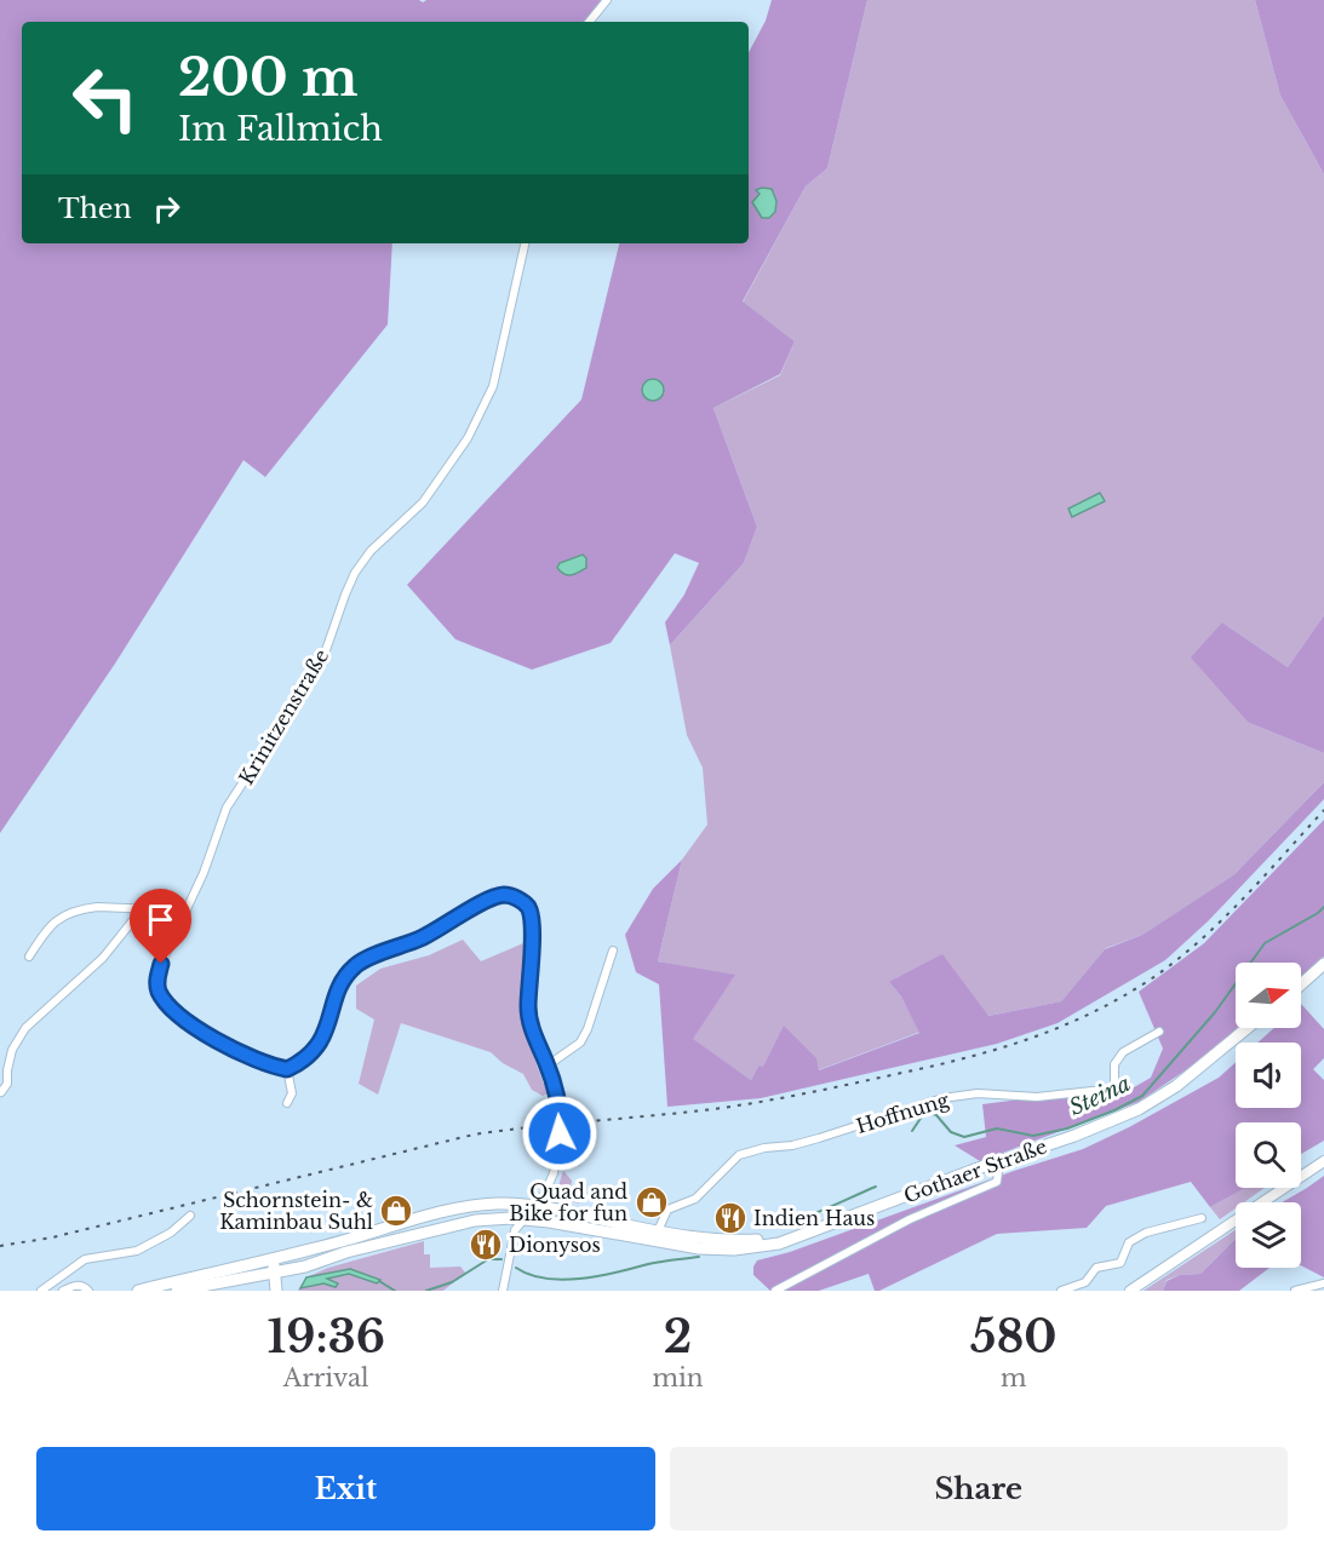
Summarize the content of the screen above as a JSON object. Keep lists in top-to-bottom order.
{
  "streets": {
    "main road": ["Gothaer Straße"],
    "street": ["Krinitzenstraße", "Hoffnung"]
  },
  "crossings": [
    ["Hoffnung", "Gothaer Straße"]
  ],
  "water": ["Steina"],
  "places": {
    "shop": ["Quad and Bike for fun", "Schornstein- & Kaminbau Suhl"],
    "restaurant": ["Indien Haus", "Dionysos"]
  },
  "north": "right",
  "page": {
    "turn": ["200 m", "Im Fallmich"],
    "then": "Then",
    "eta": [
      "19:36",
      "Arrival",
      "2",
      "min",
      "580",
      "m"
    ],
    "buttons": ["Exit", "Share"]
  }
}
